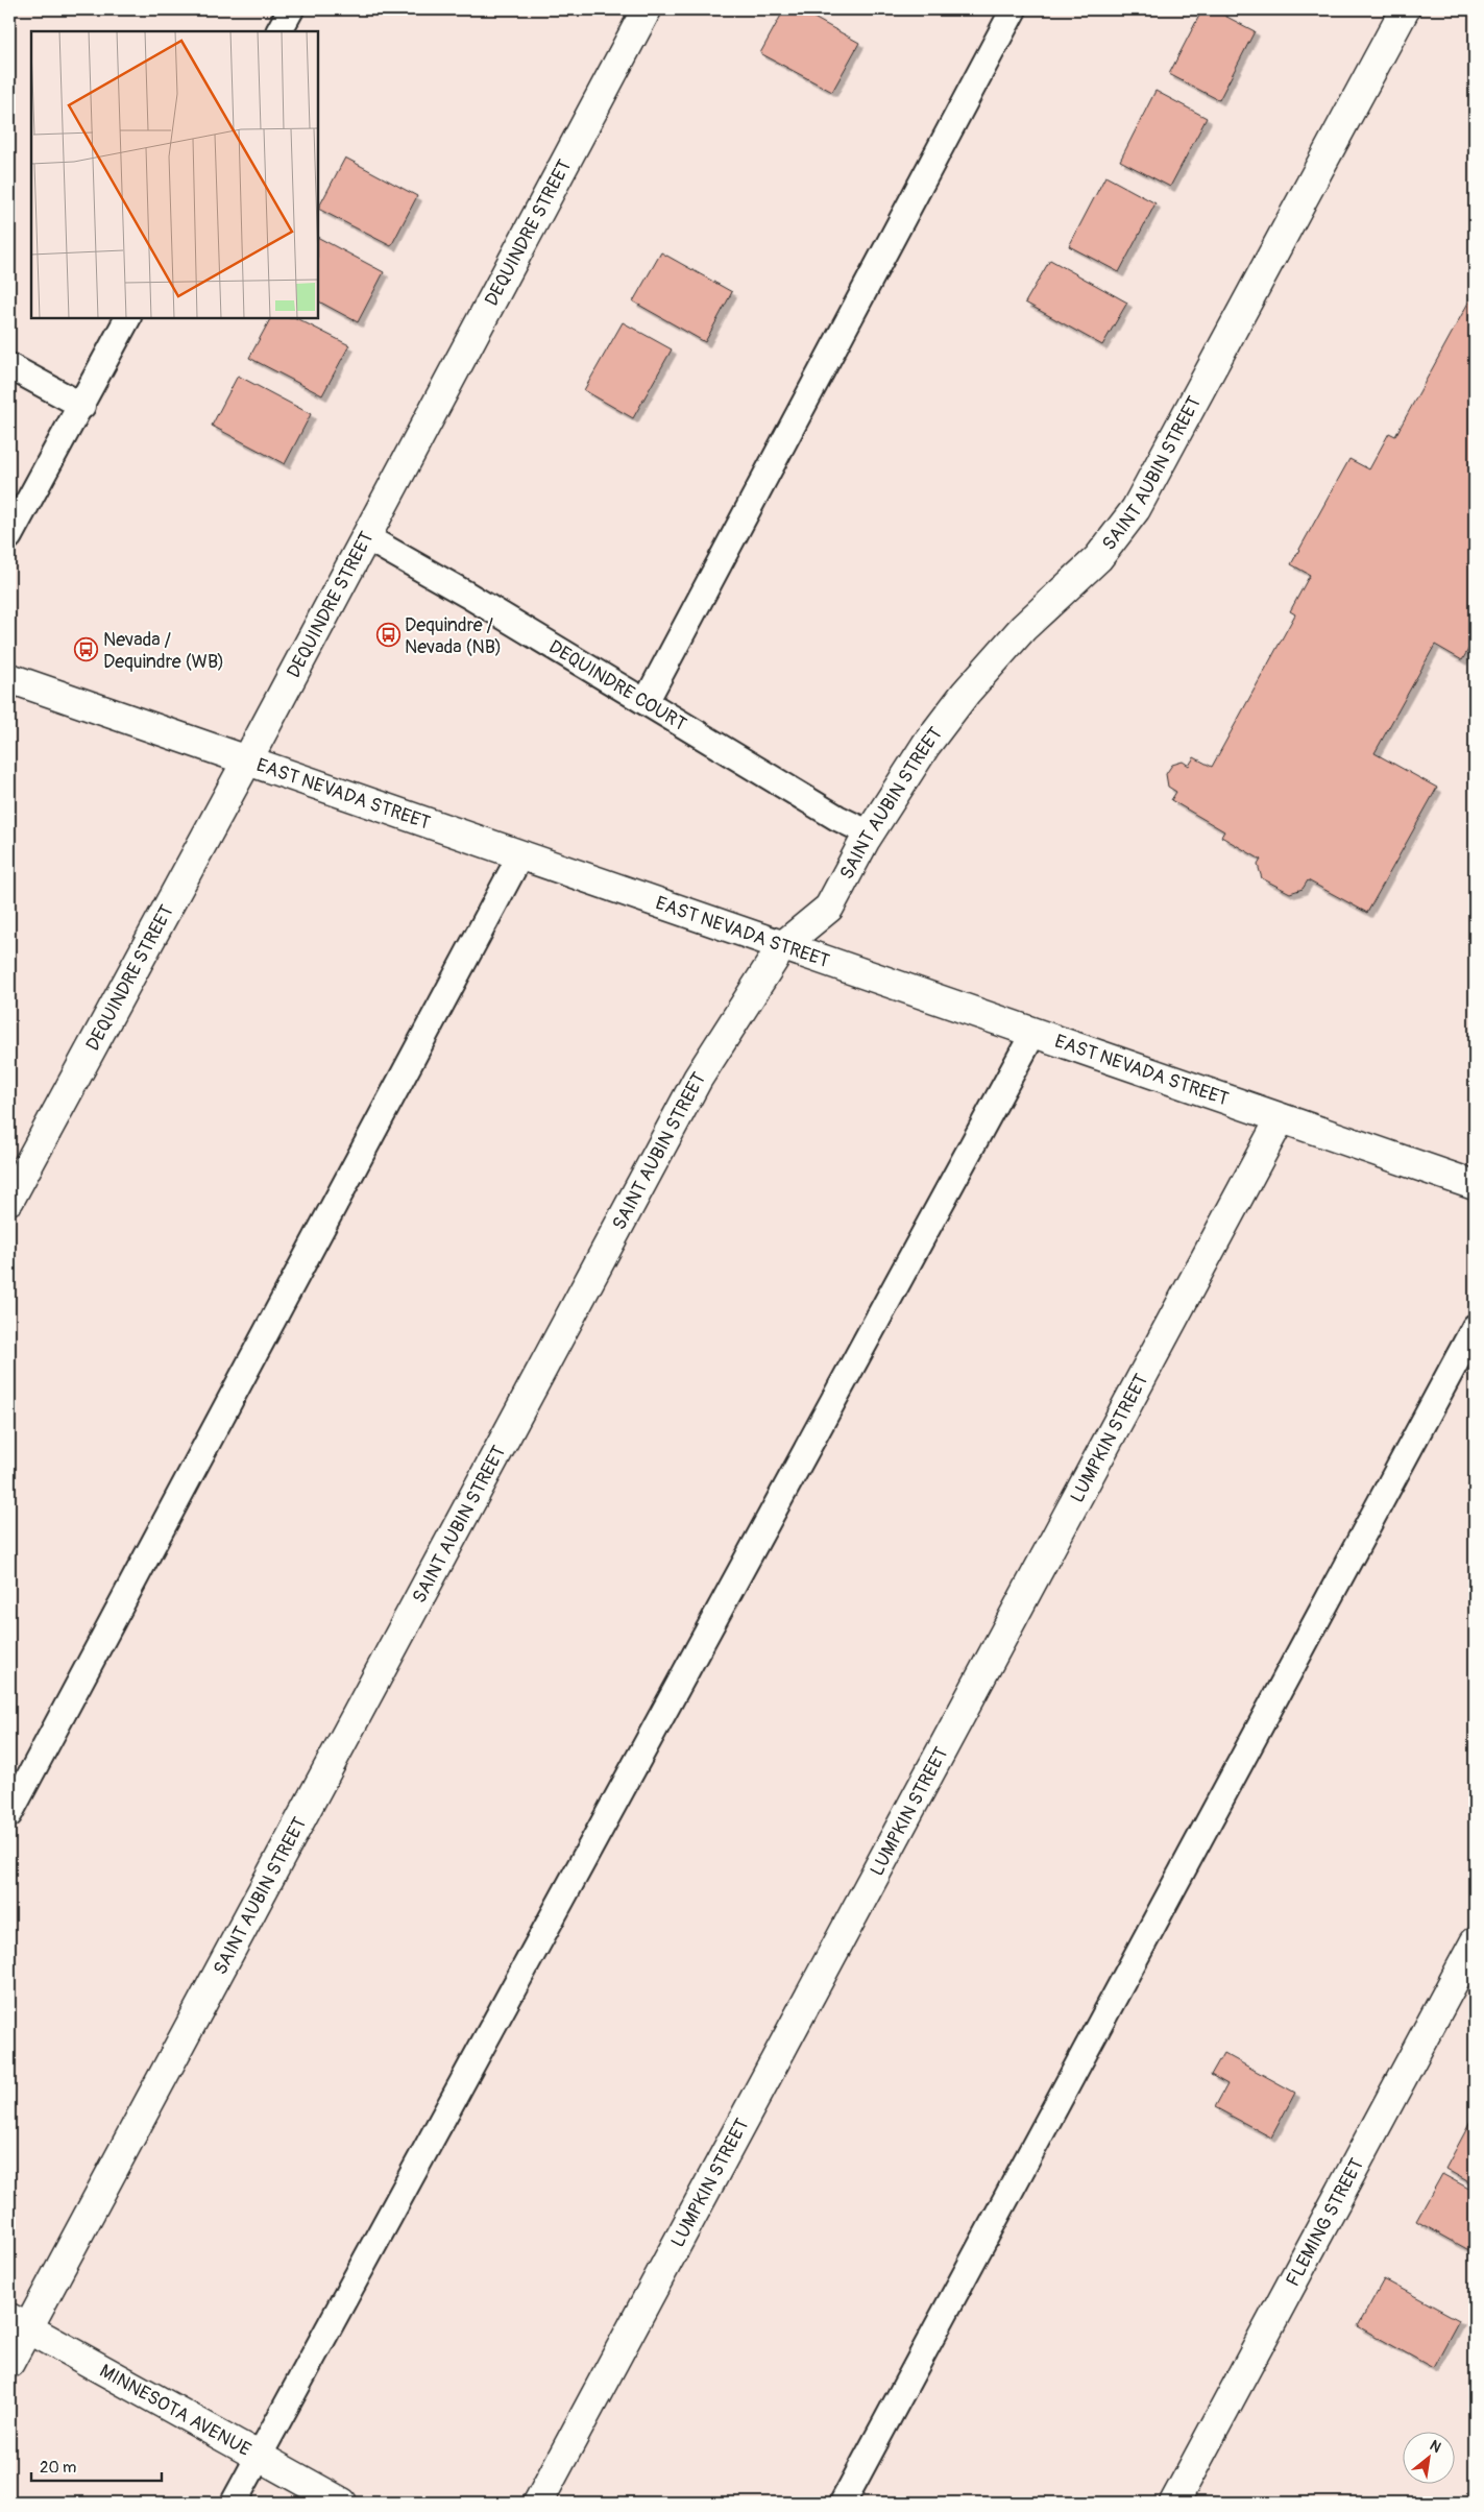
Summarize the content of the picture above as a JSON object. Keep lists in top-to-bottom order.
{
  "streets": {
    "street": [
      "DEQUINDRE STREET",
      "SAINT AUBIN STREET",
      "EAST NEVADA STREET",
      "LUMPKIN STREET",
      "FLEMING STREET",
      "MINNESOTA AVENUE"
    ],
    "lane": ["DEQUINDRE COURT"]
  },
  "crossings": [
    ["DEQUINDRE STREET", "DEQUINDRE COURT"],
    ["DEQUINDRE STREET", "EAST NEVADA STREET"],
    ["SAINT AUBIN STREET", "DEQUINDRE COURT"],
    ["SAINT AUBIN STREET", "EAST NEVADA STREET"],
    ["SAINT AUBIN STREET", "MINNESOTA AVENUE"],
    ["EAST NEVADA STREET", "LUMPKIN STREET"]
  ],
  "places": {
    "bus stop": ["Dequindre / Nevada (NB)", "Nevada / Dequindre (WB)"]
  },
  "scale_bar": "20 m",
  "north": "top right"
}
